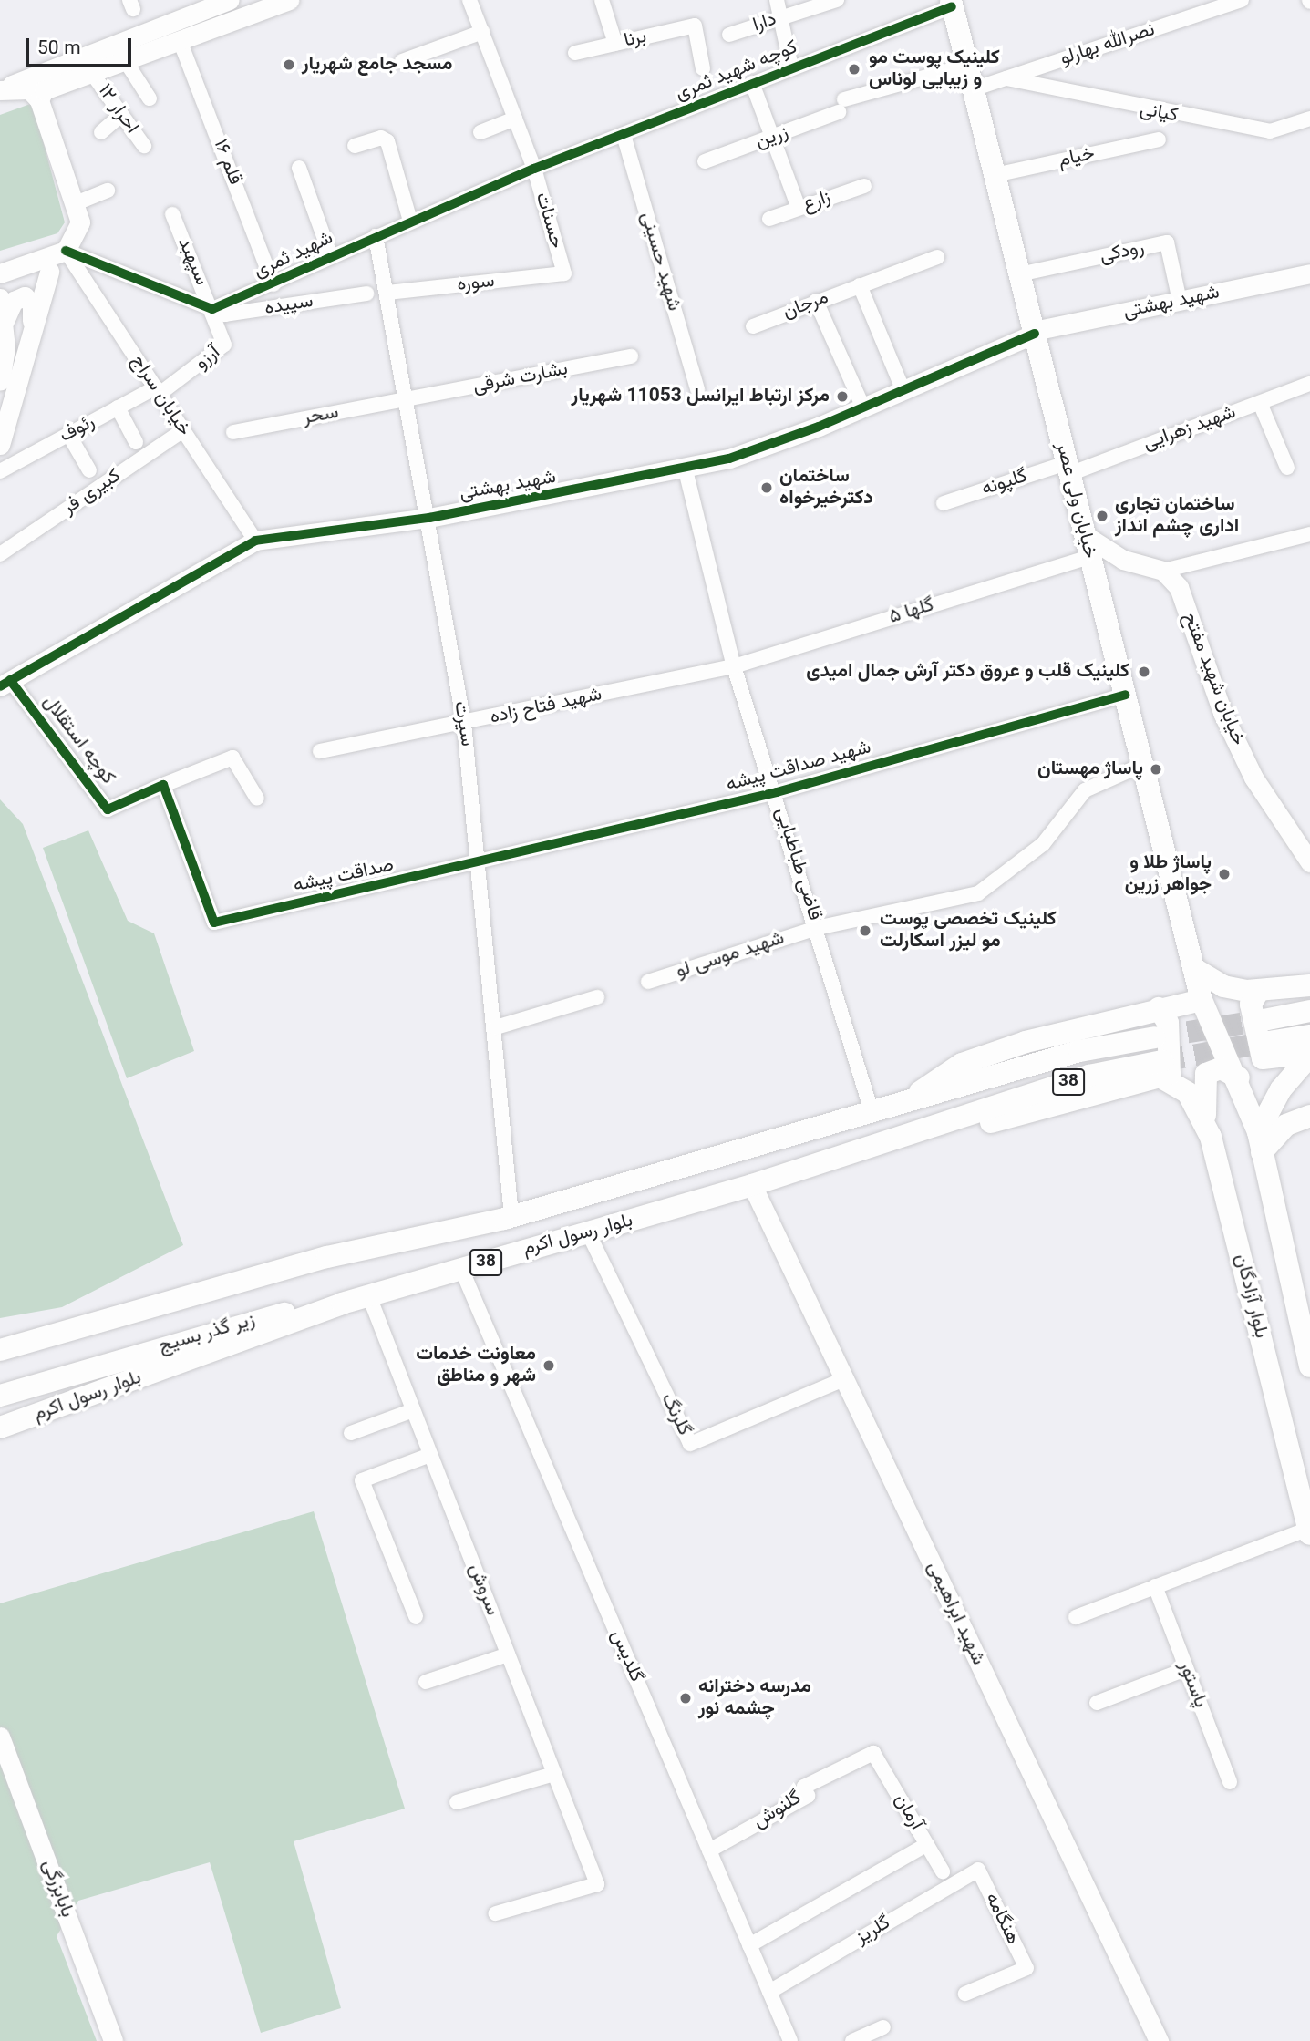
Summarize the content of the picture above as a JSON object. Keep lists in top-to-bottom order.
{
  "streets": {
    "main road": [
      "خیابان ولی عصر",
      "38",
      "بلوار رسول اکرم",
      "بلوار آزادگان",
      "زیر گذر بسیج"
    ],
    "street": [
      "دارا",
      "برنا",
      "نصرالله بهارلو",
      "کوچه شهید ثمری",
      "احرار ۱۲",
      "کیانی",
      "زرین",
      "خیام",
      "قلم ۱۶",
      "زارع",
      "حسنات",
      "رودکی",
      "شهید ثمری",
      "سپهبد",
      "شهید حسینی",
      "سوره",
      "شهید بهشتی",
      "سپیده",
      "مرجان",
      "آرزو",
      "بشارت شرقی",
      "خیابان سراج",
      "سحر",
      "شهید زهرایی",
      "رئوف",
      "گلپونه",
      "کبیری فر",
      "گلها ۵",
      "خیابان شهید مفتح",
      "شهید فتاح زاده",
      "سیرت",
      "کوچه استقلال",
      "شهید صداقت پیشه",
      "قاضی طباطبایی",
      "صداقت پیشه",
      "شهید موسی لو",
      "گلرنگ",
      "سروش",
      "شهید ابراهیمی",
      "گلدیس",
      "پاستور",
      "گلنوش",
      "آرمان",
      "بابابزرگی",
      "هنگامه",
      "گلریز"
    ]
  },
  "crossings": [
    ["نصرالله بهارلو", "کیانی"],
    ["نصرالله بهارلو", "خیابان ولی عصر"],
    ["کوچه شهید ثمری", "حسنات"],
    ["کوچه شهید ثمری", "شهید ثمری"],
    ["کوچه شهید ثمری", "شهید حسینی"],
    ["کوچه شهید ثمری", "خیابان ولی عصر"],
    ["زرین", "خیابان ولی عصر"],
    ["خیام", "خیابان ولی عصر"],
    ["قلم ۱۶", "شهید ثمری"],
    ["حسنات", "شهید ثمری"],
    ["حسنات", "سوره"],
    ["رودکی", "شهید بهشتی"],
    ["رودکی", "خیابان ولی عصر"],
    ["شهید ثمری", "سپهبد"],
    ["شهید ثمری", "سپیده"],
    ["شهید ثمری", "آرزو"],
    ["شهید ثمری", "سیرت"],
    ["سپهبد", "سپیده"],
    ["سپهبد", "آرزو"],
    ["سوره", "سیرت"],
    ["شهید بهشتی", "خیابان سراج"],
    ["شهید بهشتی", "خیابان ولی عصر"],
    ["شهید بهشتی", "سیرت"],
    ["شهید بهشتی", "کوچه استقلال"],
    ["شهید بهشتی", "قاضی طباطبایی"],
    ["سپیده", "آرزو"],
    ["آرزو", "خیابان سراج"],
    ["آرزو", "رئوف"],
    ["بشارت شرقی", "سحر"],
    ["بشارت شرقی", "سیرت"],
    ["خیابان سراج", "رئوف"],
    ["خیابان سراج", "کبیری فر"],
    ["سحر", "سیرت"],
    ["شهید زهرایی", "گلپونه"],
    ["شهید زهرایی", "خیابان ولی عصر"],
    ["گلپونه", "خیابان ولی عصر"],
    ["خیابان ولی عصر", "گلها ۵"],
    ["خیابان ولی عصر", "شهید صداقت پیشه"],
    ["خیابان ولی عصر", "شهید موسی لو"],
    ["خیابان ولی عصر", "بلوار آزادگان"],
    ["گلها ۵", "شهید فتاح زاده"],
    ["گلها ۵", "قاضی طباطبایی"],
    ["شهید فتاح زاده", "سیرت"],
    ["شهید فتاح زاده", "قاضی طباطبایی"],
    ["سیرت", "شهید صداقت پیشه"],
    ["سیرت", "صداقت پیشه"],
    ["سیرت", "بلوار رسول اکرم"],
    ["کوچه استقلال", "صداقت پیشه"],
    ["شهید صداقت پیشه", "قاضی طباطبایی"],
    ["شهید صداقت پیشه", "صداقت پیشه"],
    ["قاضی طباطبایی", "شهید موسی لو"],
    ["قاضی طباطبایی", "بلوار رسول اکرم"],
    ["بلوار رسول اکرم", "بلوار آزادگان"],
    ["بلوار رسول اکرم", "زیر گذر بسیج"],
    ["بلوار رسول اکرم", "گلرنگ"],
    ["بلوار رسول اکرم", "سروش"],
    ["بلوار رسول اکرم", "شهید ابراهیمی"],
    ["بلوار رسول اکرم", "گلدیس"],
    ["گلرنگ", "شهید ابراهیمی"],
    ["گلدیس", "گلنوش"],
    ["گلدیس", "گلریز"],
    ["گلنوش", "آرمان"],
    ["هنگامه", "گلریز"]
  ],
  "places": [
    "مسجد جامع شهریار",
    "کلینیک پوست مو و زیبایی لوناس",
    "مرکز ارتباط ایرانسل 11053 شهریار",
    "ساختمان دکترخیرخواه",
    "ساختمان تجاری اداری چشم انداز",
    "کلینیک قلب و عروق دکتر آرش جمال امیدی",
    "پاساژ مهستان",
    "پاساژ طلا و جواهر زرین",
    "کلینیک تخصصی پوست مو لیزر اسکارلت",
    "معاونت خدمات شهر و مناطق",
    "مدرسه دخترانه چشمه نور"
  ],
  "scale_bar": "50 m"
}
